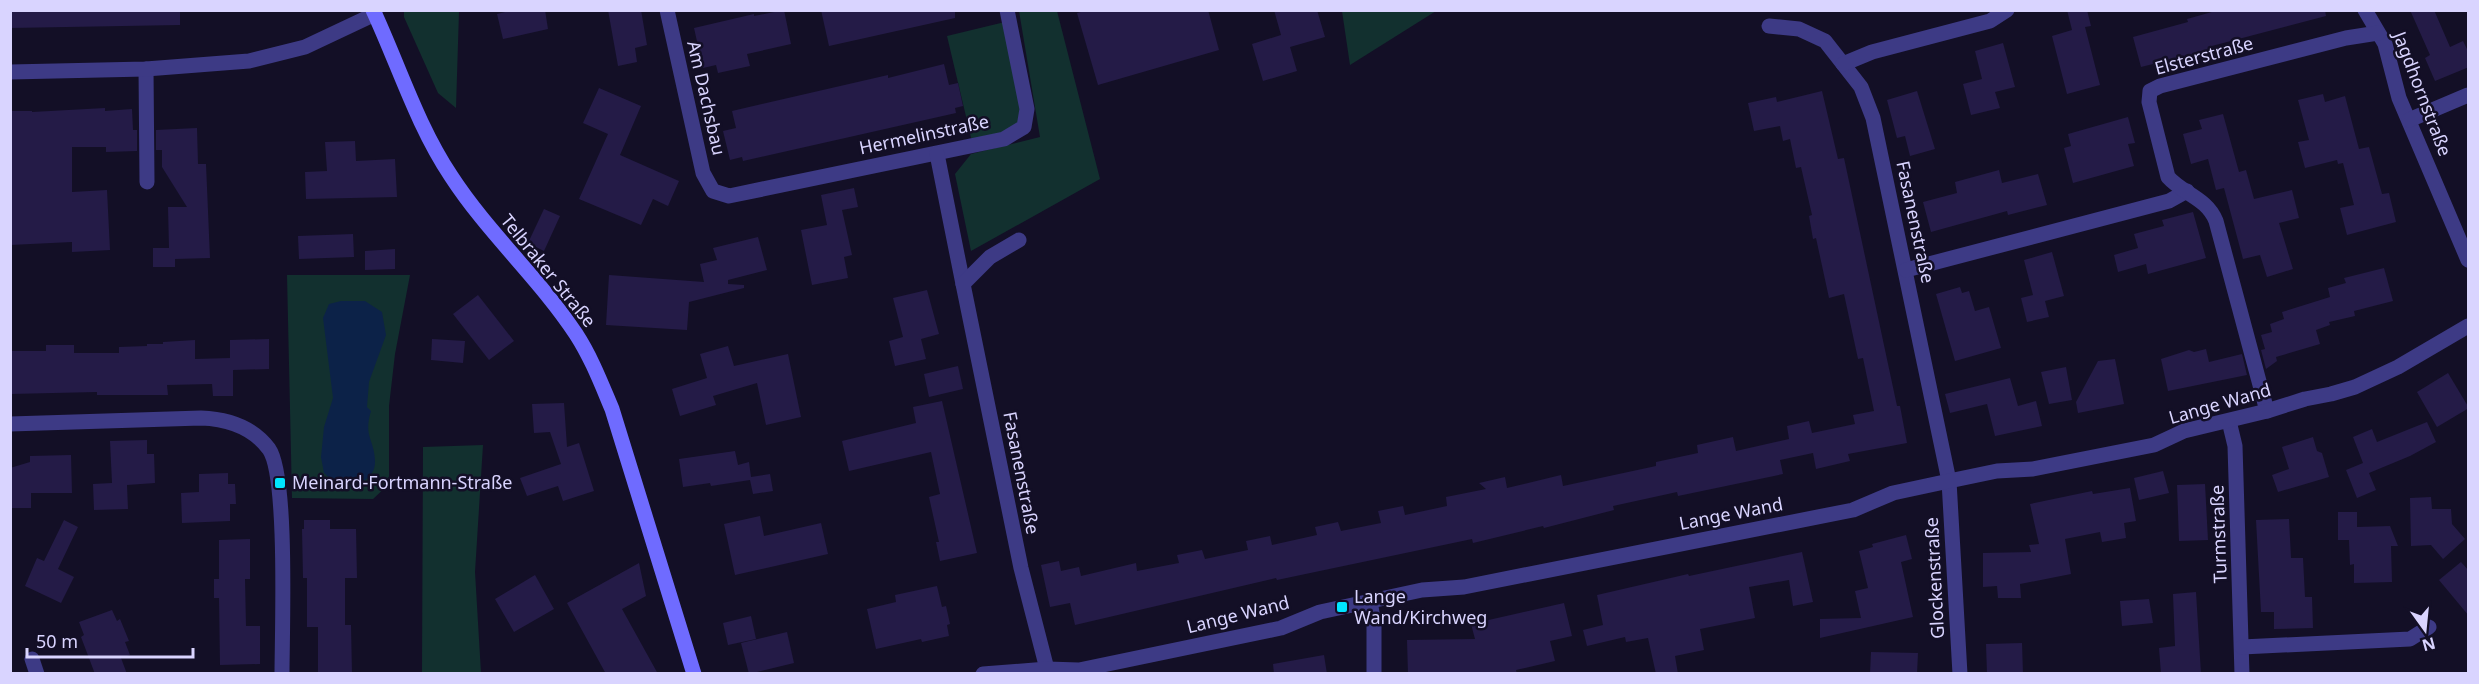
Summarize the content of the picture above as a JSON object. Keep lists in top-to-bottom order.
{
  "streets": {
    "street": [
      "Elsterstraße",
      "Jagdhornstraße",
      "Am Dachsbau",
      "Hermelinstraße",
      "Fasanenstraße",
      "Telbraker Straße",
      "Lange Wand",
      "Turmstraße",
      "Glockenstraße"
    ]
  },
  "crossings": [
    ["Elsterstraße", "Jagdhornstraße"],
    ["Elsterstraße", "Lange Wand"],
    ["Am Dachsbau", "Hermelinstraße"],
    ["Hermelinstraße", "Fasanenstraße"],
    ["Fasanenstraße", "Lange Wand"],
    ["Fasanenstraße", "Glockenstraße"],
    ["Lange Wand", "Turmstraße"],
    ["Lange Wand", "Glockenstraße"]
  ],
  "places": {
    "transit": ["Meinard-Fortmann-Straße", "Lange Wand/Kirchweg"]
  },
  "scale_bar": "50 m",
  "north": "bottom"
}
